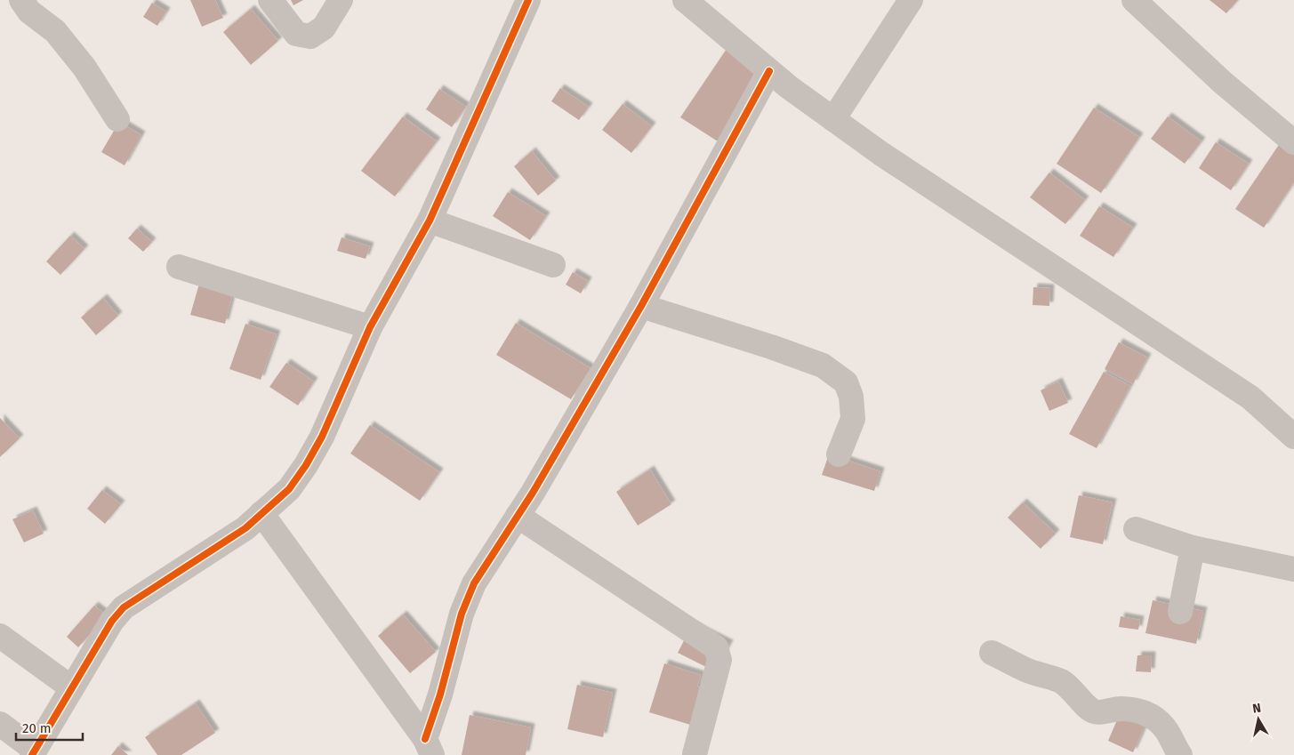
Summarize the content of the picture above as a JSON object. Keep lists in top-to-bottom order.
{
  "scale_bar": "20 m",
  "north": "top"
}
